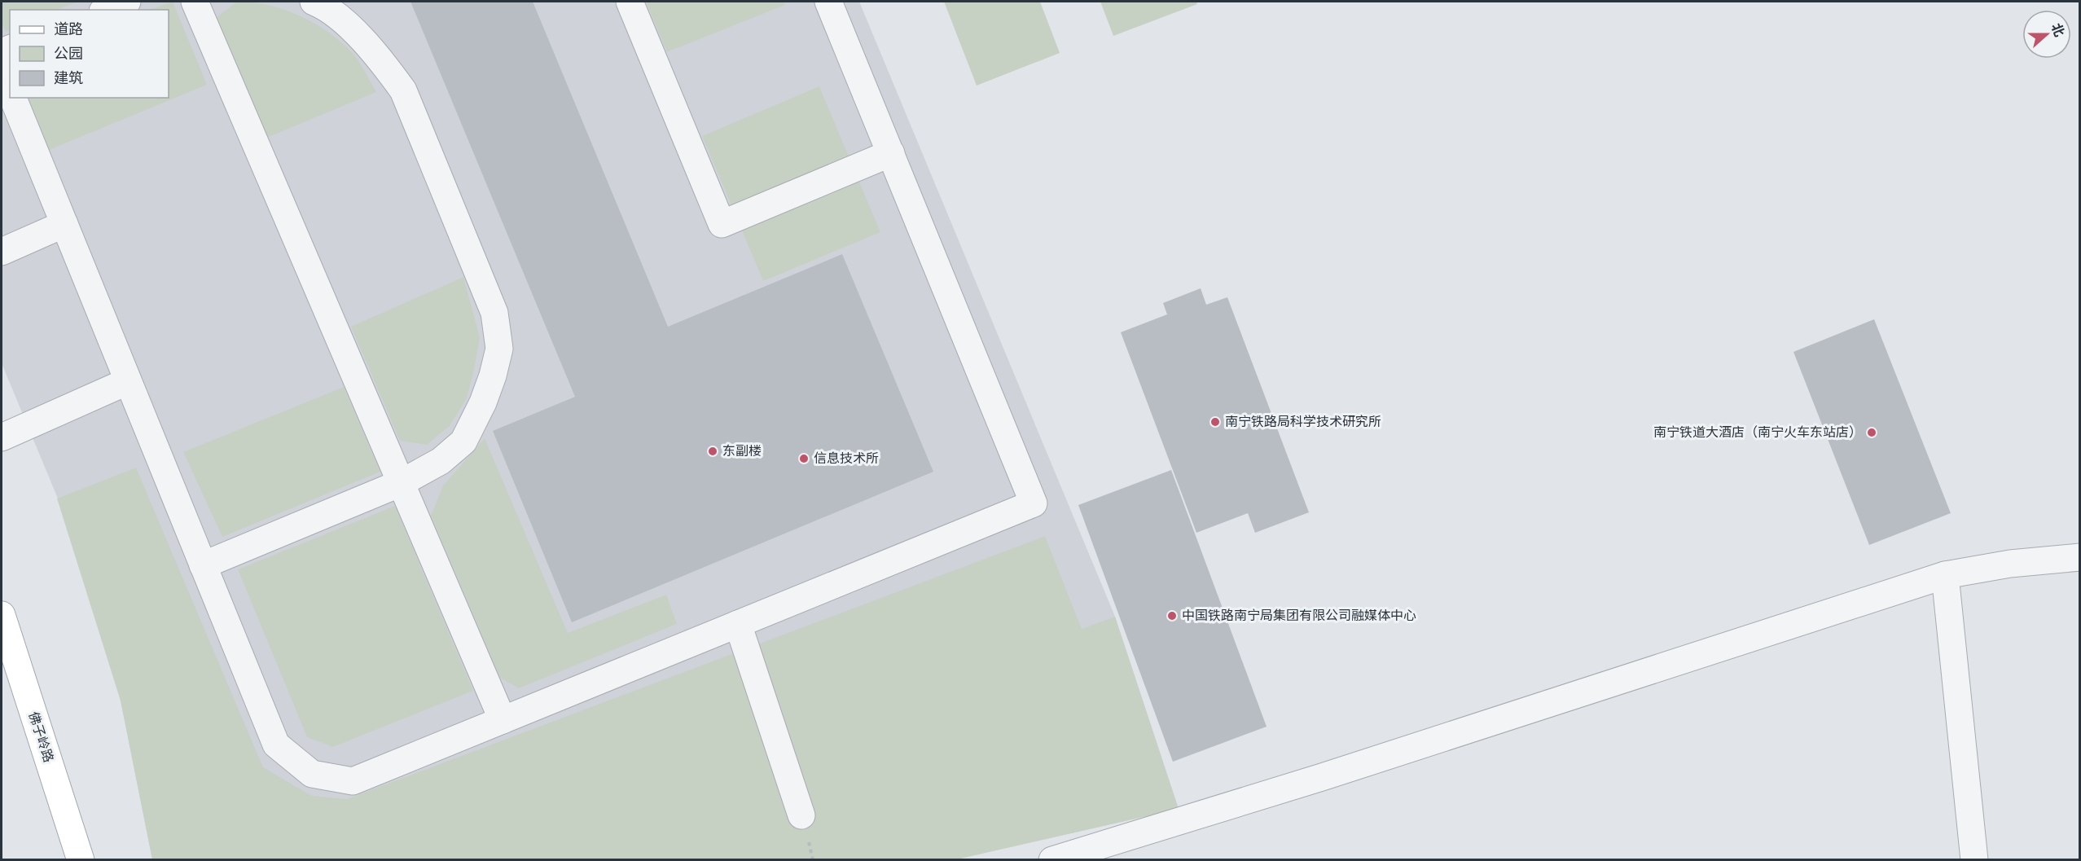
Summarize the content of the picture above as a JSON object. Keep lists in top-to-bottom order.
{
  "streets": {
    "main road": ["佛子岭路"]
  },
  "places": [
    "南宁铁路局科学技术研究所",
    "南宁铁道大酒店（南宁火车东站店）",
    "东副楼",
    "信息技术所",
    "中国铁路南宁局集团有限公司融媒体中心"
  ],
  "legend": ["道路", "公园", "建筑"],
  "north": "right"
}
